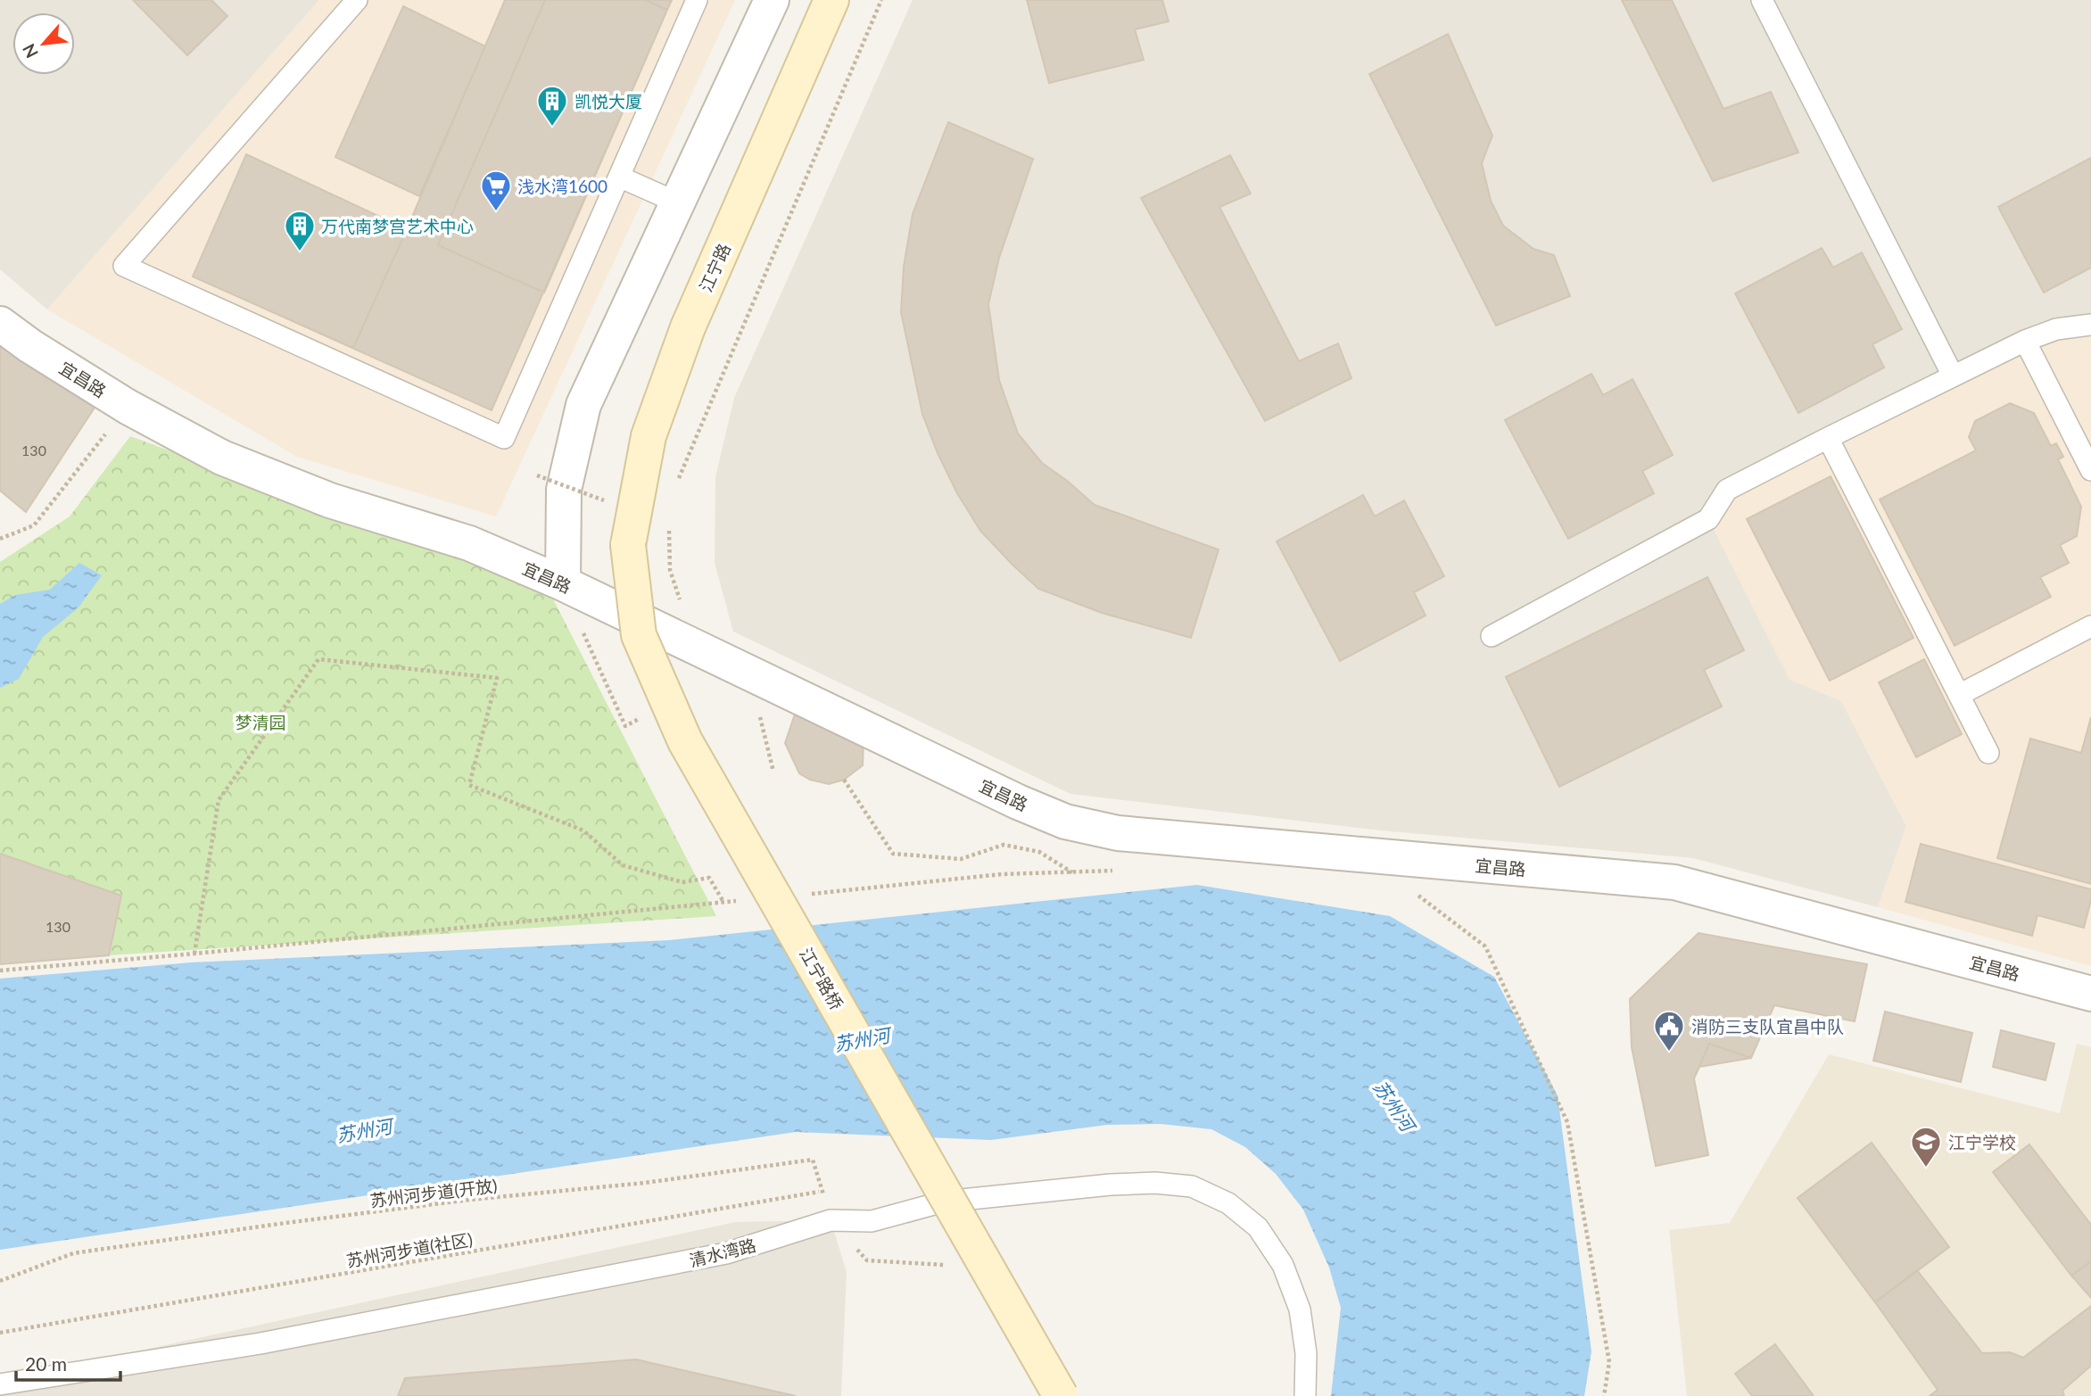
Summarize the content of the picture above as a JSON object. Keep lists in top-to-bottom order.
{
  "streets": {
    "main road": ["江宁路", "江宁路桥"],
    "street": ["宜昌路"],
    "lane": ["清水湾路"],
    "path": ["苏州河步道(开放)", "苏州河步道(社区)"]
  },
  "crossings": [
    ["江宁路", "江宁路桥"],
    ["苏州河步道(开放)", "苏州河步道(社区)"],
    ["苏州河步道(开放)", "清水湾路"]
  ],
  "water": ["苏州河"],
  "parks": ["梦清园"],
  "places": {
    "building": ["凯悦大厦", "万代南梦宫艺术中心"],
    "supermarket": ["浅水湾1600"],
    "public building": ["消防三支队宜昌中队"],
    "school or university": ["江宁学校"]
  },
  "house_numbers": ["130", "130"],
  "scale_bar": "20 m",
  "north": "bottom left"
}
